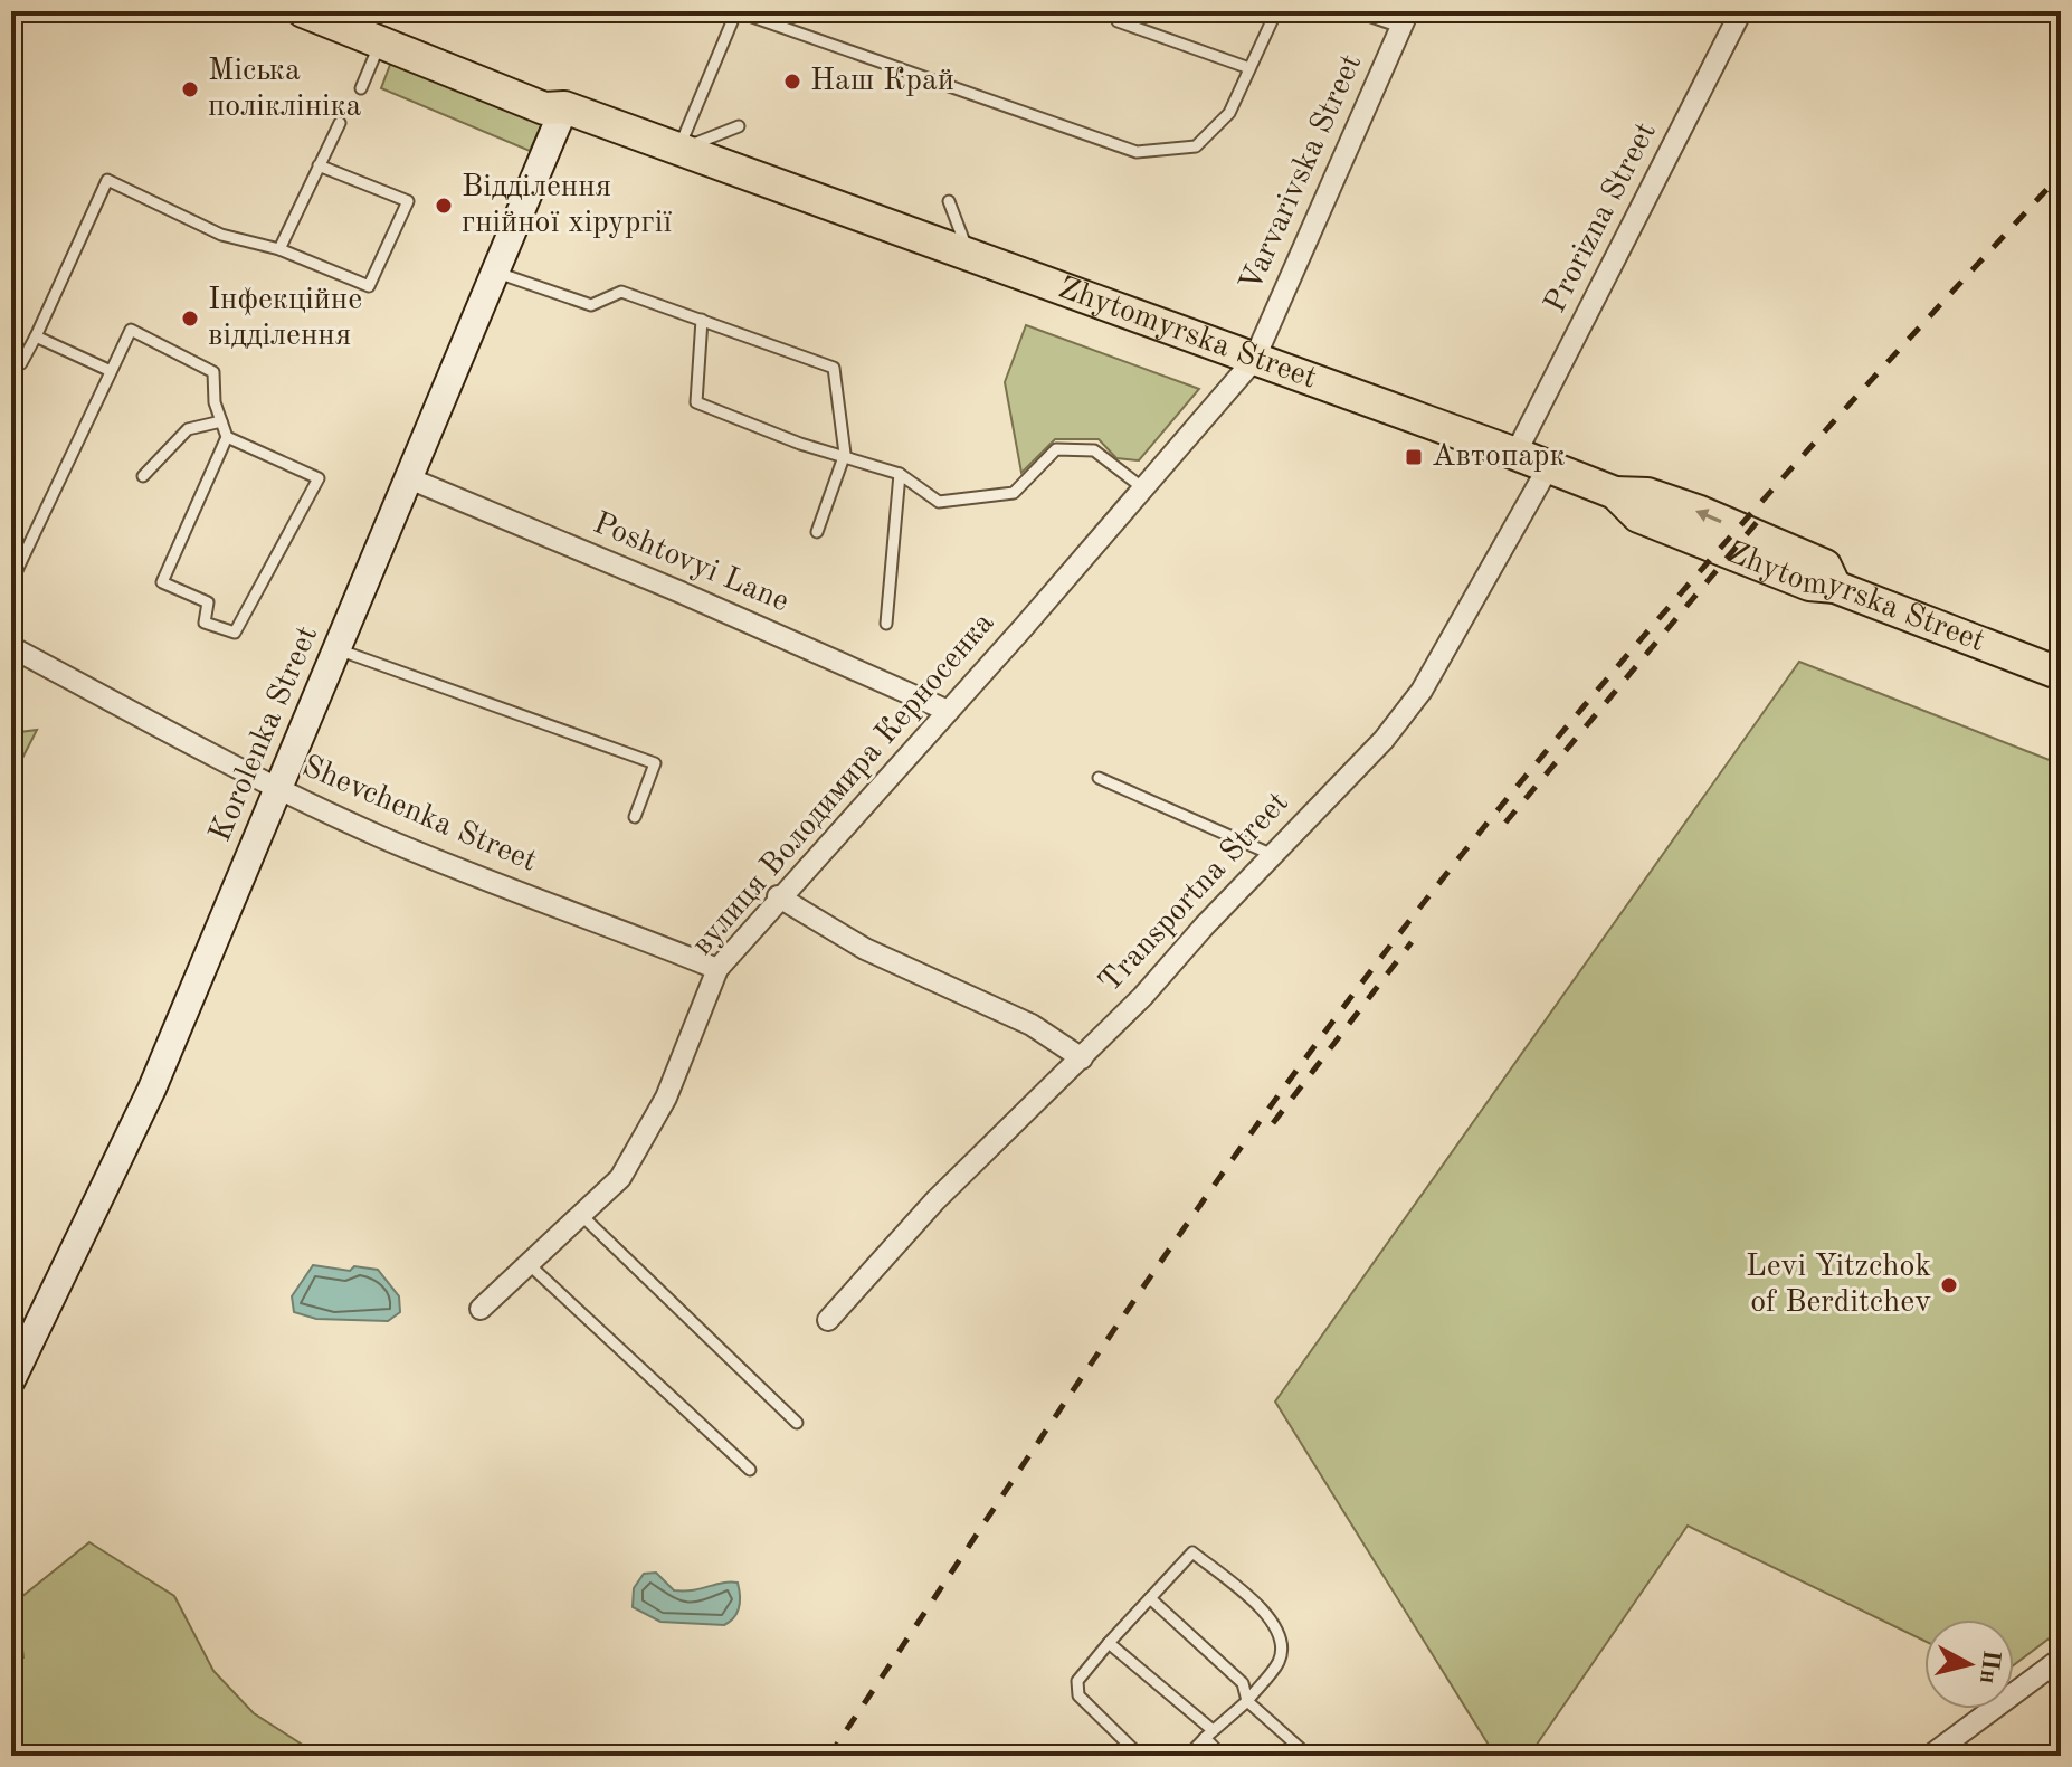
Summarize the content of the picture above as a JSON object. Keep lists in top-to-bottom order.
{
  "streets": {
    "main road": ["Zhytomyrska Street", "Korolenka Street"],
    "street": [
      "Varvarivska Street",
      "Prorizna Street",
      "Poshtovyi Lane",
      "вулиця Володимира Керносенка",
      "Shevchenka Street",
      "Transportna Street"
    ]
  },
  "crossings": [
    ["Varvarivska Street", "Zhytomyrska Street"],
    ["Varvarivska Street", "вулиця Володимира Керносенка"],
    ["Prorizna Street", "Zhytomyrska Street"],
    ["Zhytomyrska Street", "Korolenka Street"],
    ["Zhytomyrska Street", "вулиця Володимира Керносенка"],
    ["Zhytomyrska Street", "Transportna Street"],
    ["Poshtovyi Lane", "Korolenka Street"],
    ["Poshtovyi Lane", "вулиця Володимира Керносенка"],
    ["Korolenka Street", "Shevchenka Street"],
    ["вулиця Володимира Керносенка", "Shevchenka Street"]
  ],
  "places": {
    "other": [
      "Наш Край",
      "Міська поліклініка",
      "Відділення гнійної хірургії",
      "Інфекційне відділення",
      "Levi Yitzchok of Berditchev"
    ],
    "transit": ["Автопарк"]
  },
  "north": "right"
}
